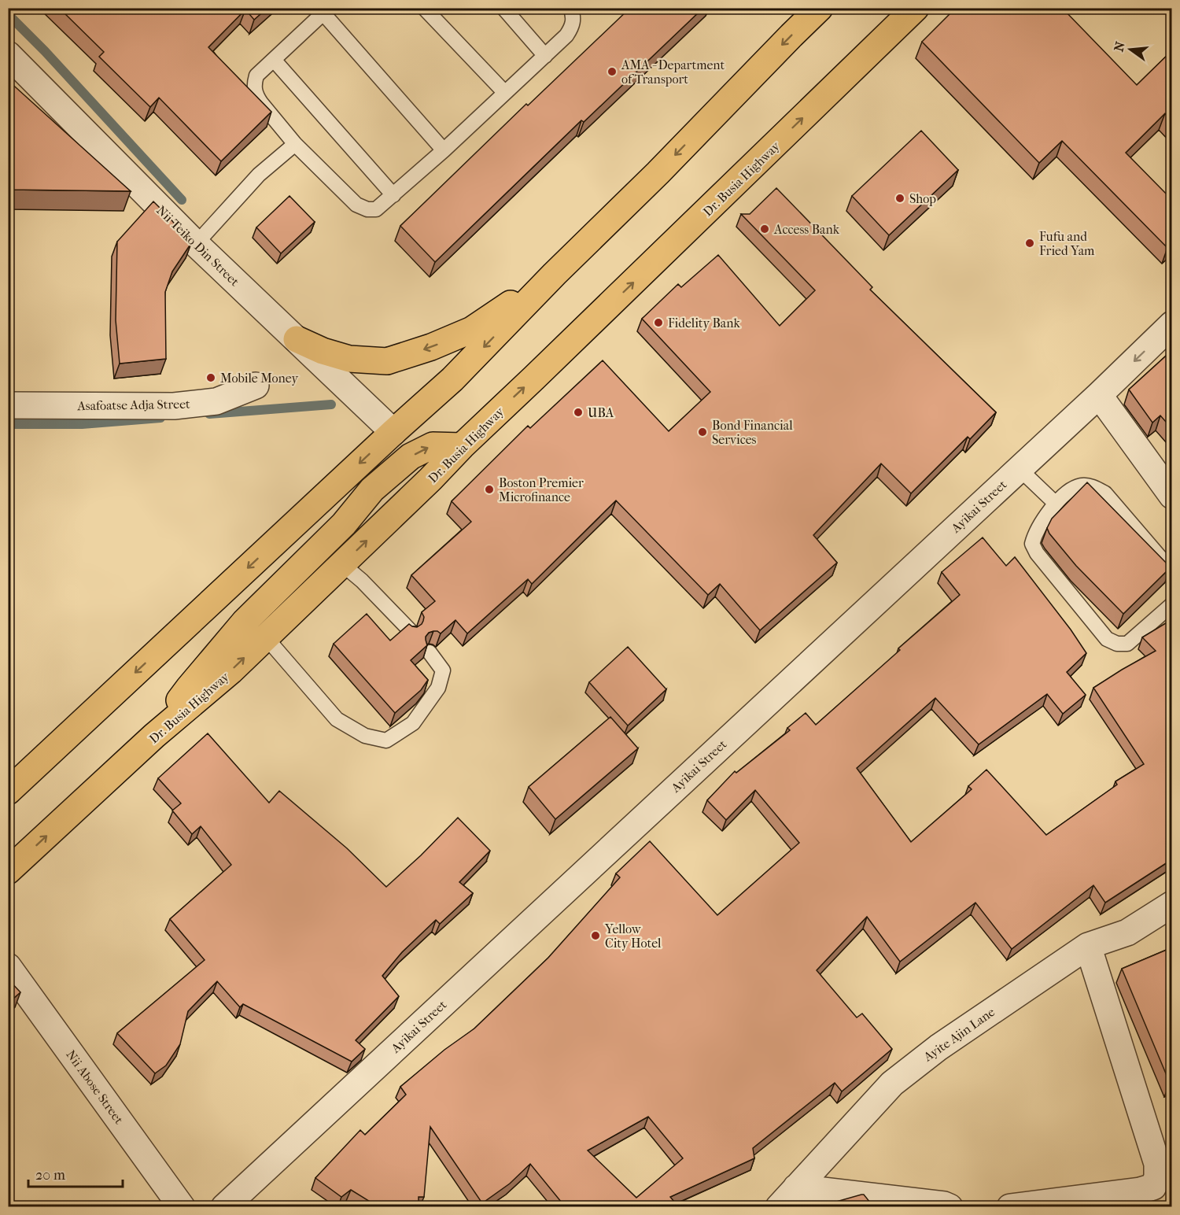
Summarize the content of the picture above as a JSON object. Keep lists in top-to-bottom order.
{
  "streets": {
    "highway": ["Dr. Busia Highway"],
    "street": [
      "Nii Teiko Din Street",
      "Asafoatse Adja Street",
      "Ayikai Street",
      "Ayite Ajin Lane",
      "Nii Abose Street"
    ]
  },
  "places": [
    "AMA - Department of Transport",
    "Shop",
    "Access Bank",
    "Fufu and Fried Yam",
    "Fidelity Bank",
    "Mobile Money",
    "UBA",
    "Bond Financial Services",
    "Boston Premier Microfinance",
    "Yellow City Hotel"
  ],
  "scale_bar": "20 m",
  "north": "left"
}
